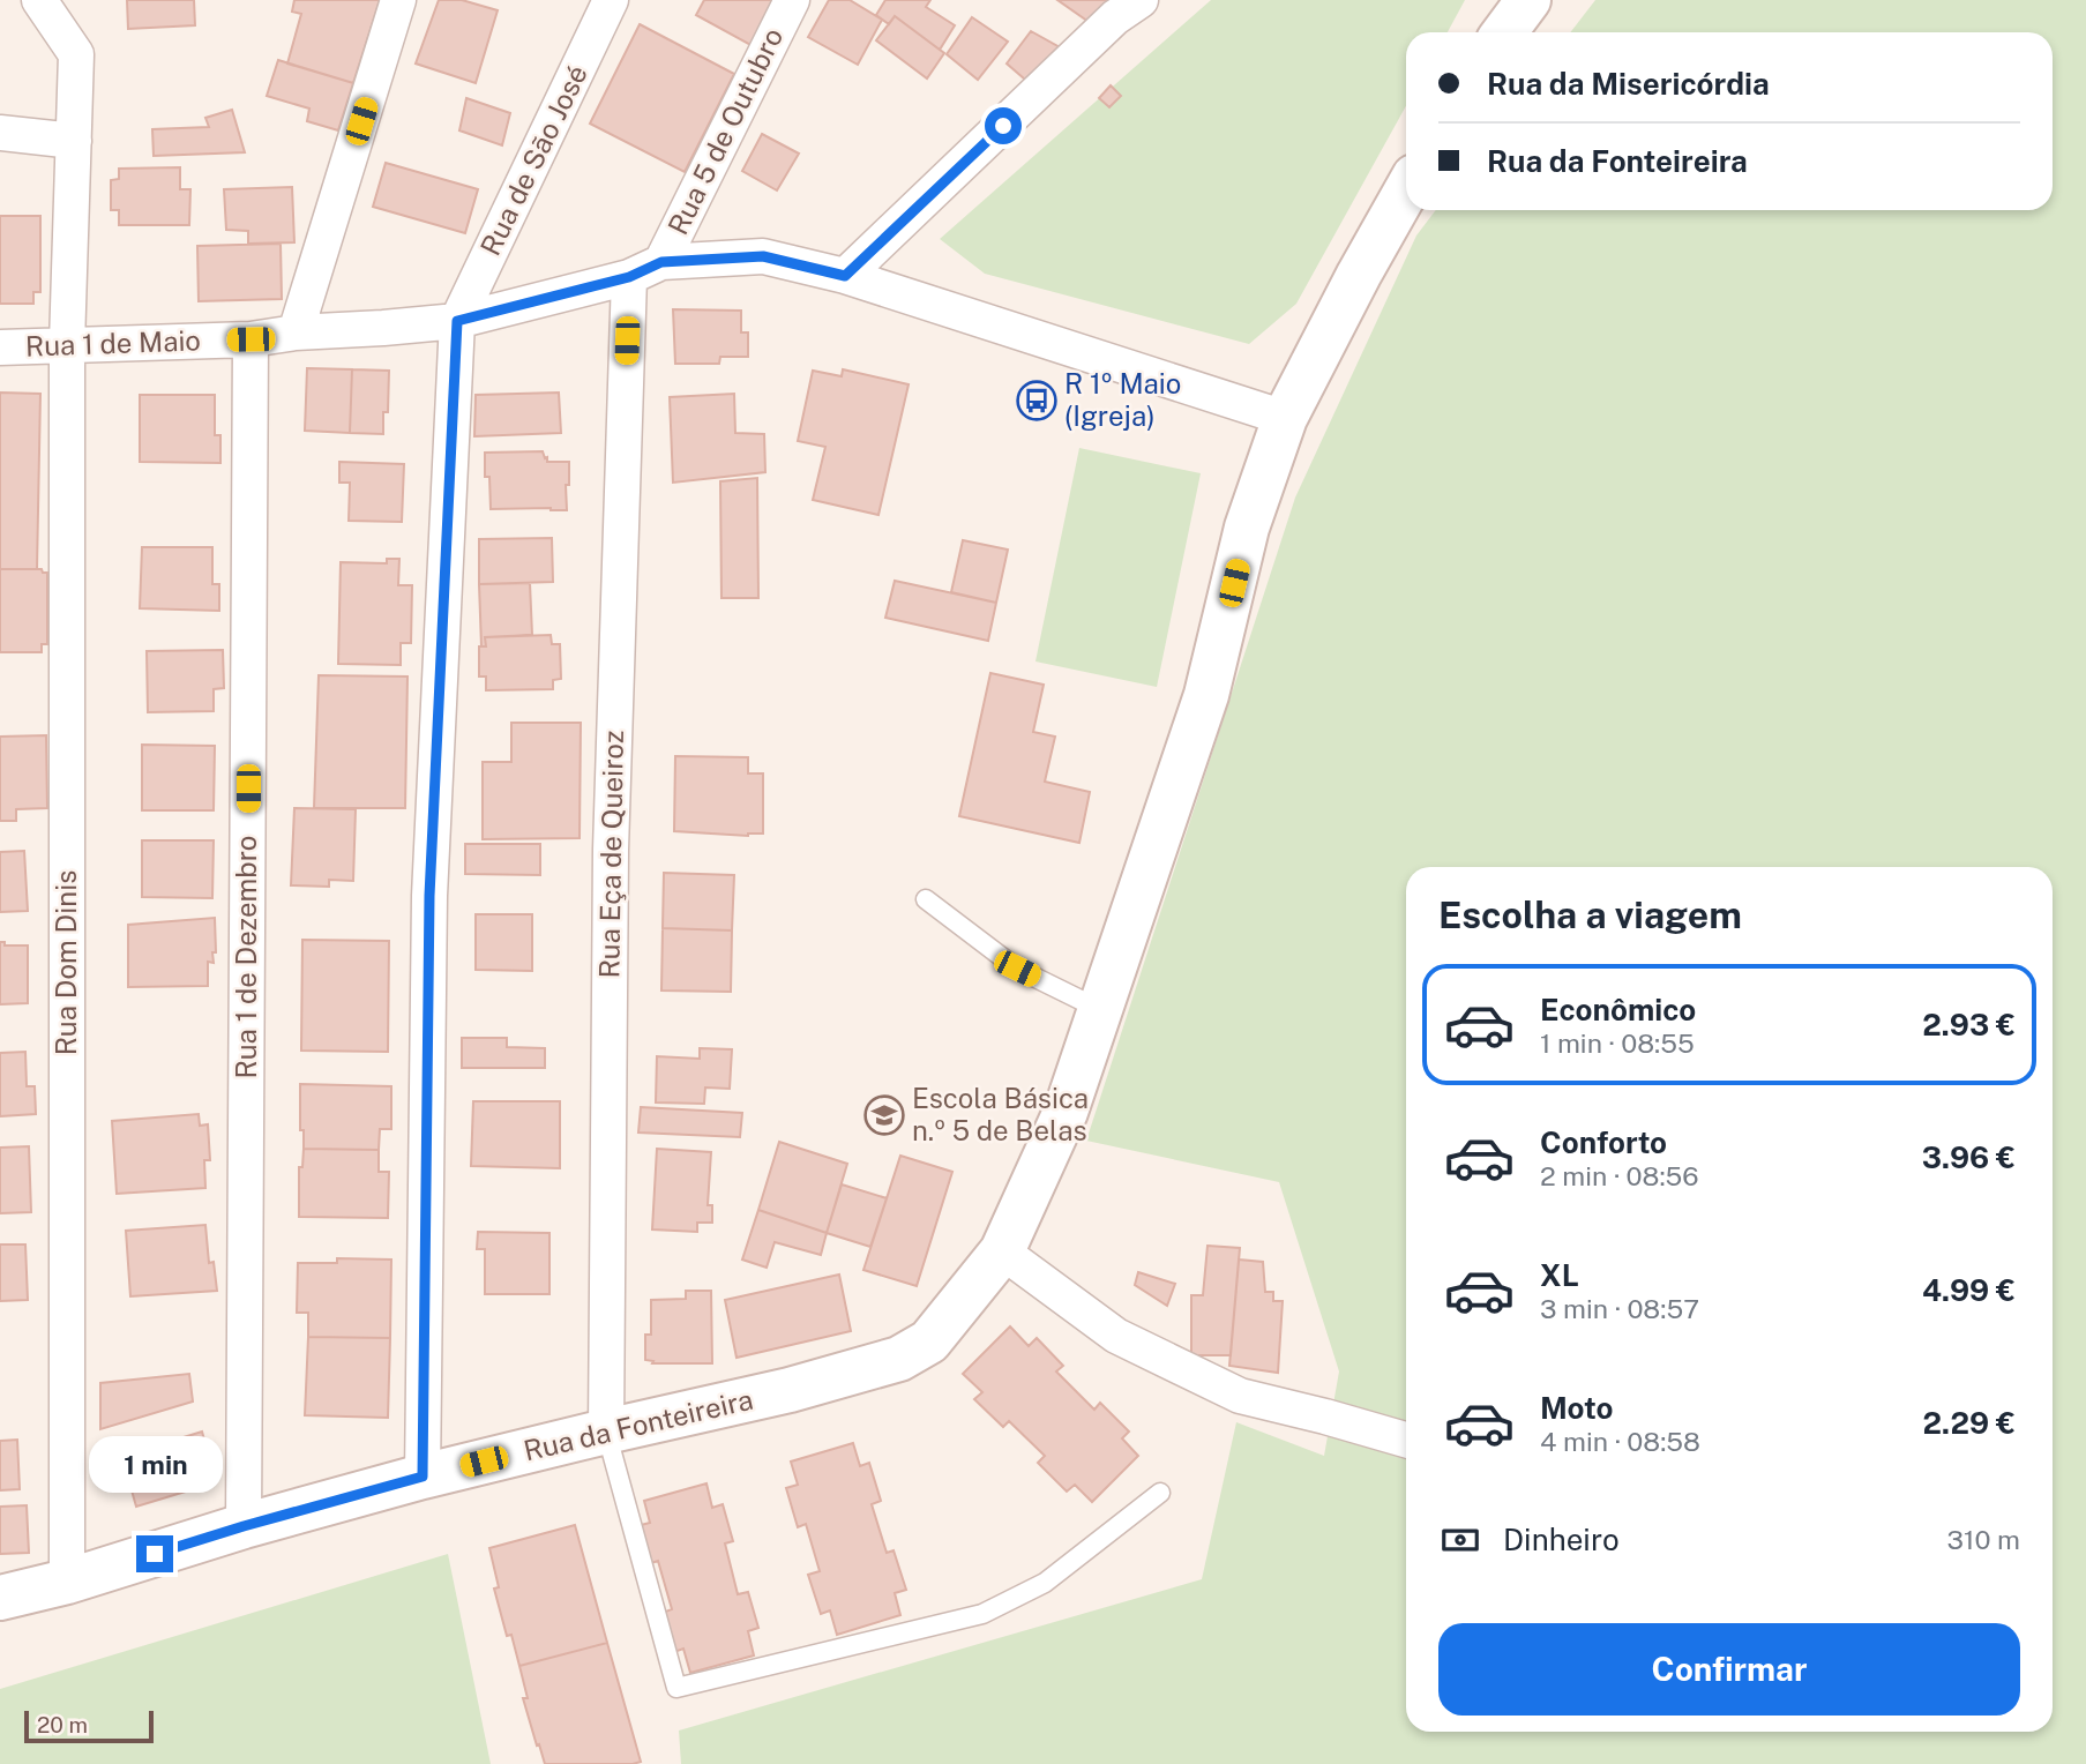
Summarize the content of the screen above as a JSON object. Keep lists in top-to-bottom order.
{
  "streets": {
    "street": [
      "Rua 5 de Outubro",
      "Rua de São José",
      "Rua 1 de Maio",
      "Rua Eça de Queiroz",
      "Rua 1 de Dezembro",
      "Rua Dom Dinis",
      "Rua da Fonteireira"
    ]
  },
  "crossings": [
    ["Rua 5 de Outubro", "Rua 1 de Maio"],
    ["Rua de São José", "Rua 1 de Maio"],
    ["Rua 1 de Maio", "Rua Eça de Queiroz"],
    ["Rua 1 de Maio", "Rua 1 de Dezembro"],
    ["Rua 1 de Maio", "Rua Dom Dinis"],
    ["Rua 1 de Maio", "Rua da Fonteireira"],
    ["Rua Eça de Queiroz", "Rua da Fonteireira"],
    ["Rua 1 de Dezembro", "Rua da Fonteireira"],
    ["Rua Dom Dinis", "Rua da Fonteireira"]
  ],
  "places": {
    "bus stop": ["R 1º Maio (Igreja)"],
    "school or university": ["Escola Básica n.º 5 de Belas"]
  },
  "scale_bar": "20 m",
  "page": {
    "banner": ["Rua da Misericórdia", "Rua da Fonteireira"],
    "heading": "Escolha a viagem",
    "list": [
      {
        "name": "Econômico",
        "note": "1 min · 08:55",
        "value": "2.93 €"
      },
      {
        "name": "Conforto",
        "note": "2 min · 08:56",
        "value": "3.96 €"
      },
      {
        "name": "XL",
        "note": "3 min · 08:57",
        "value": "4.99 €"
      },
      {
        "name": "Moto",
        "note": "4 min · 08:58",
        "value": "2.29 €"
      }
    ],
    "bubble": "1 min",
    "pay": ["Dinheiro", "310 m"],
    "buttons": "Confirmar",
    "scale": "20 m"
  }
}
